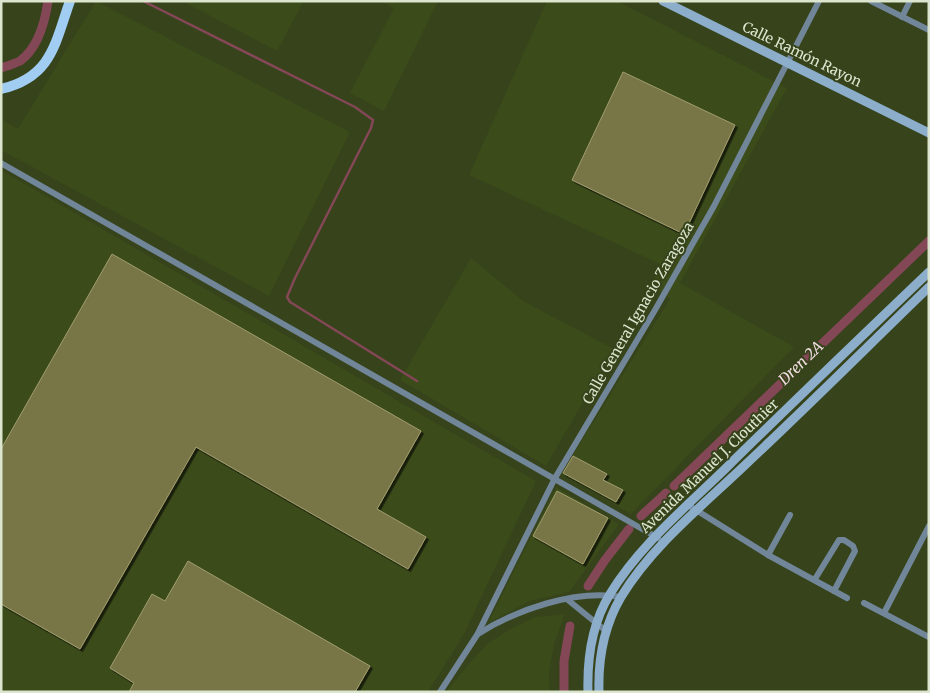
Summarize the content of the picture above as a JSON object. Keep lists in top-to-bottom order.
{
  "streets": {
    "main road": ["Calle Ramón Rayon", "Avenida Manuel J. Clouthier"],
    "street": ["Calle General Ignacio Zaragoza"]
  },
  "crossings": [
    ["Calle Ramón Rayon", "Calle General Ignacio Zaragoza"]
  ],
  "water": ["Dren 2A"]
}
